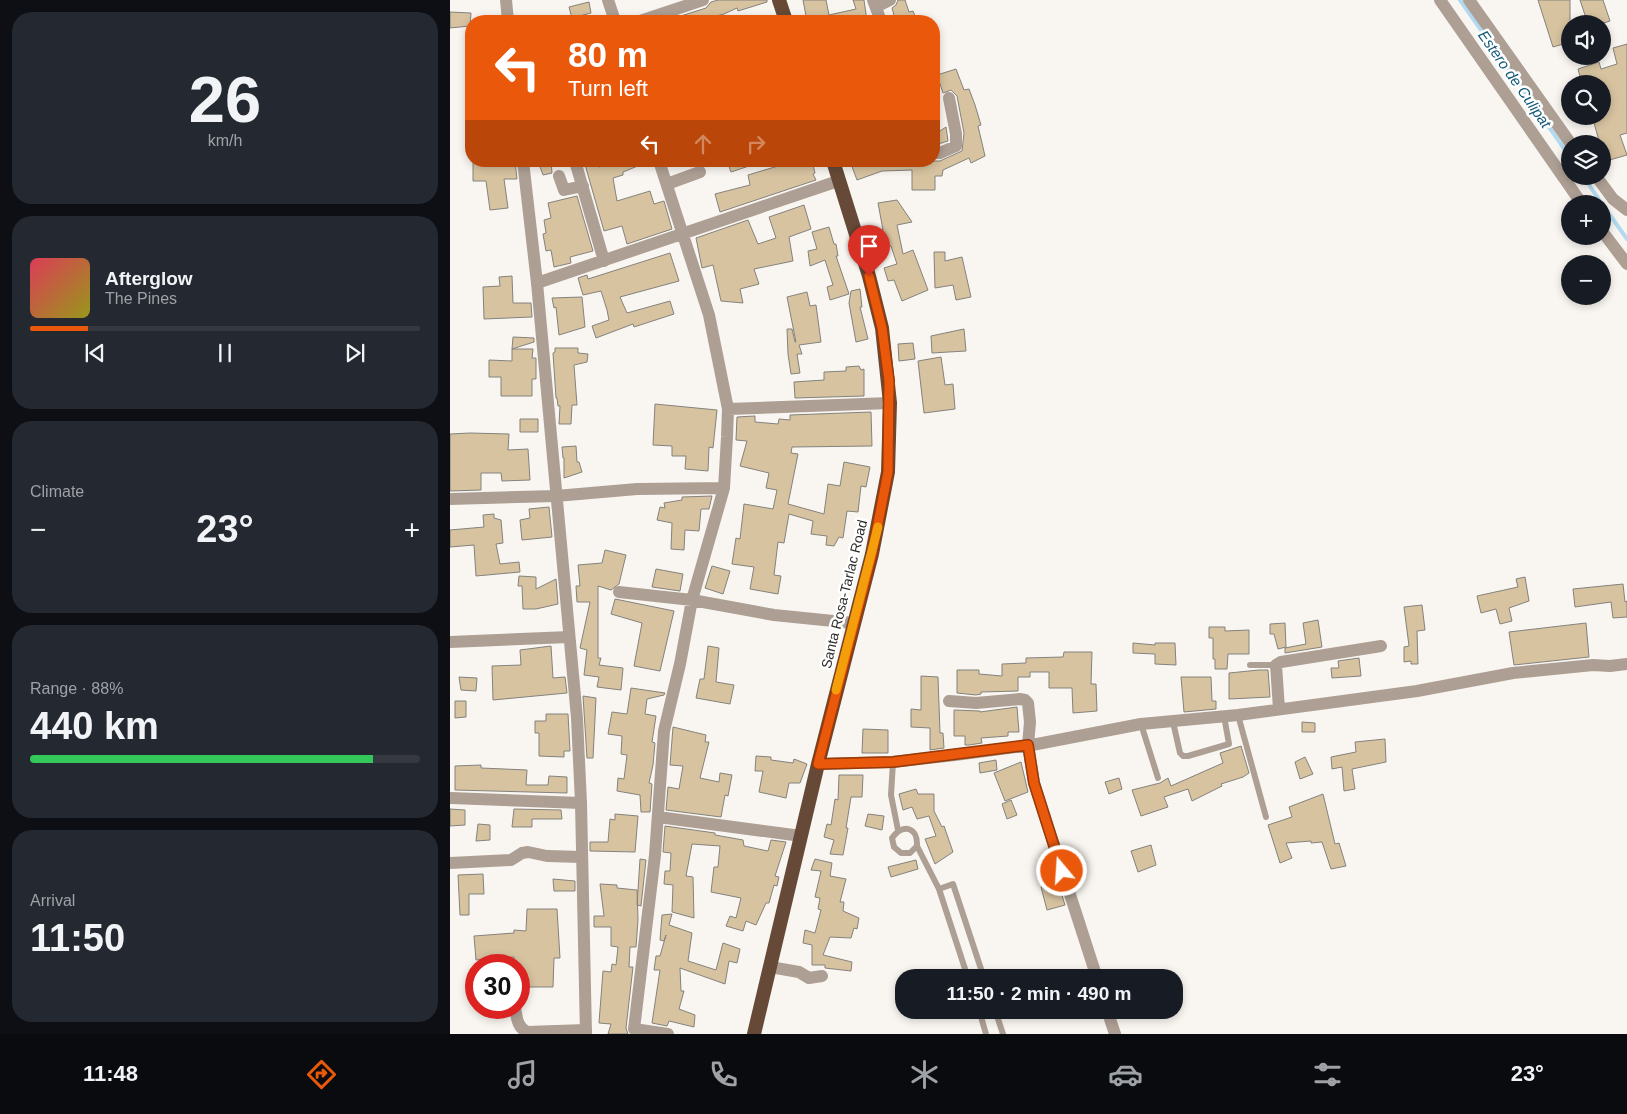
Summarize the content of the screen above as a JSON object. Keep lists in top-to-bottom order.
{
  "streets": {
    "highway": ["Santa Rosa-Tarlac Road"]
  },
  "water": ["Estero de Culipat"],
  "page": {
    "tile": [
      ["26", "km/h"],
      "Climate",
      ["Range · 88%", "440 km"],
      ["Arrival", "11:50"]
    ],
    "map_buttons": ["+", "−"],
    "turn": ["80 m", "Turn left"],
    "song": ["Afterglow", "The Pines"],
    "heat": ["−", "23°", "+"],
    "limit": "30",
    "trip": "11:50 · 2 min · 490 m",
    "tabs": ["11:48", "23°"]
  }
}
